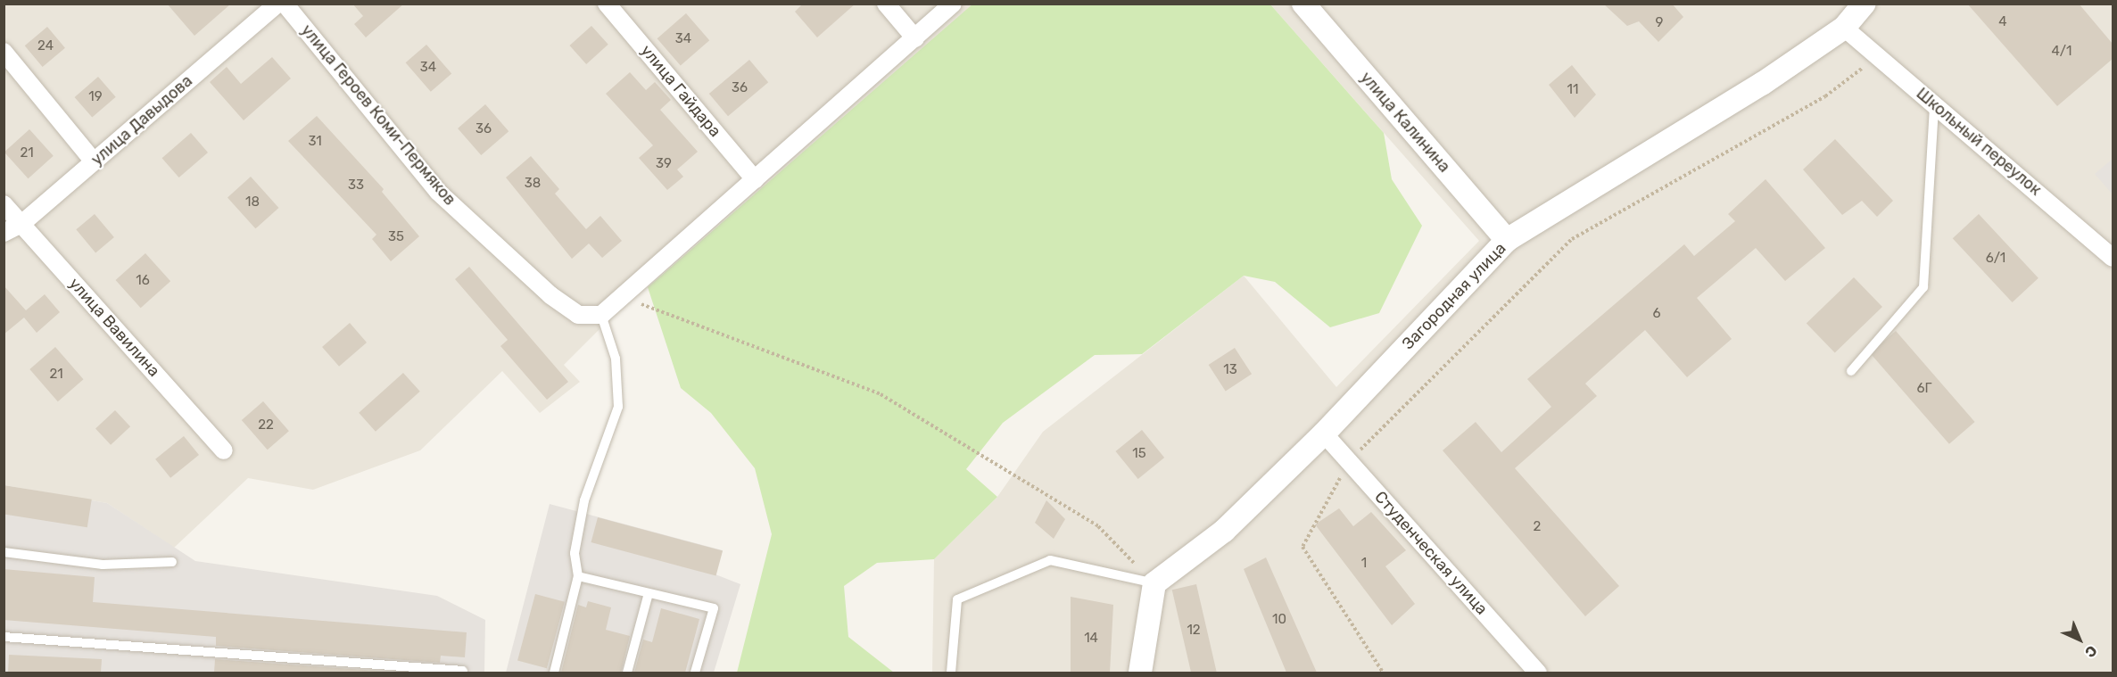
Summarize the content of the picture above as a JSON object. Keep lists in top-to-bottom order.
{
  "streets": {
    "street": [
      "улица Гайдара",
      "улица Героев Коми-Пермяков",
      "улица Давыдова",
      "улица Калинина",
      "Школьный переулок",
      "Загородная улица",
      "улица Вавилина",
      "Студенческая улица"
    ]
  },
  "crossings": [
    ["улица Давыдова", "улица Вавилина"],
    ["улица Калинина", "Загородная улица"],
    ["Школьный переулок", "Загородная улица"],
    ["Загородная улица", "Студенческая улица"]
  ],
  "house_numbers": [
    "4",
    "9",
    "34",
    "24",
    "4/1",
    "34",
    "36",
    "11",
    "19",
    "36",
    "31",
    "21",
    "39",
    "38",
    "33",
    "18",
    "35",
    "6/1",
    "16",
    "6",
    "13",
    "21",
    "6Г",
    "22",
    "15",
    "2",
    "1",
    "10",
    "12",
    "14"
  ],
  "north": "bottom right"
}
